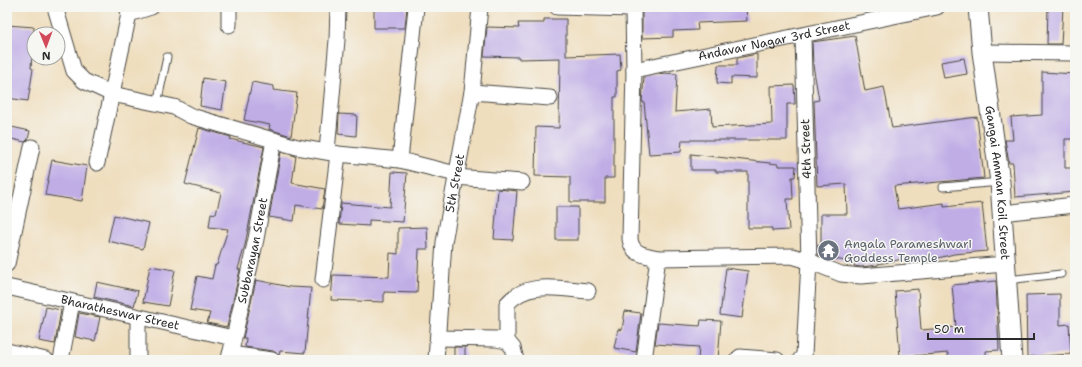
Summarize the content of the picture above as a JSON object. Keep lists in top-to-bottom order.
{
  "streets": {
    "street": [
      "Andavar Nagar 3rd Street",
      "4th Street",
      "5th Street",
      "Gangai Amman Koil Street",
      "Subbarayan Street",
      "Bharatheswar Street"
    ]
  },
  "crossings": [
    ["Andavar Nagar 3rd Street", "4th Street"],
    ["Subbarayan Street", "Bharatheswar Street"]
  ],
  "places": {
    "temple": ["Angala Parameshwari Goddess Temple"]
  },
  "scale_bar": "50 m",
  "north": "bottom"
}
